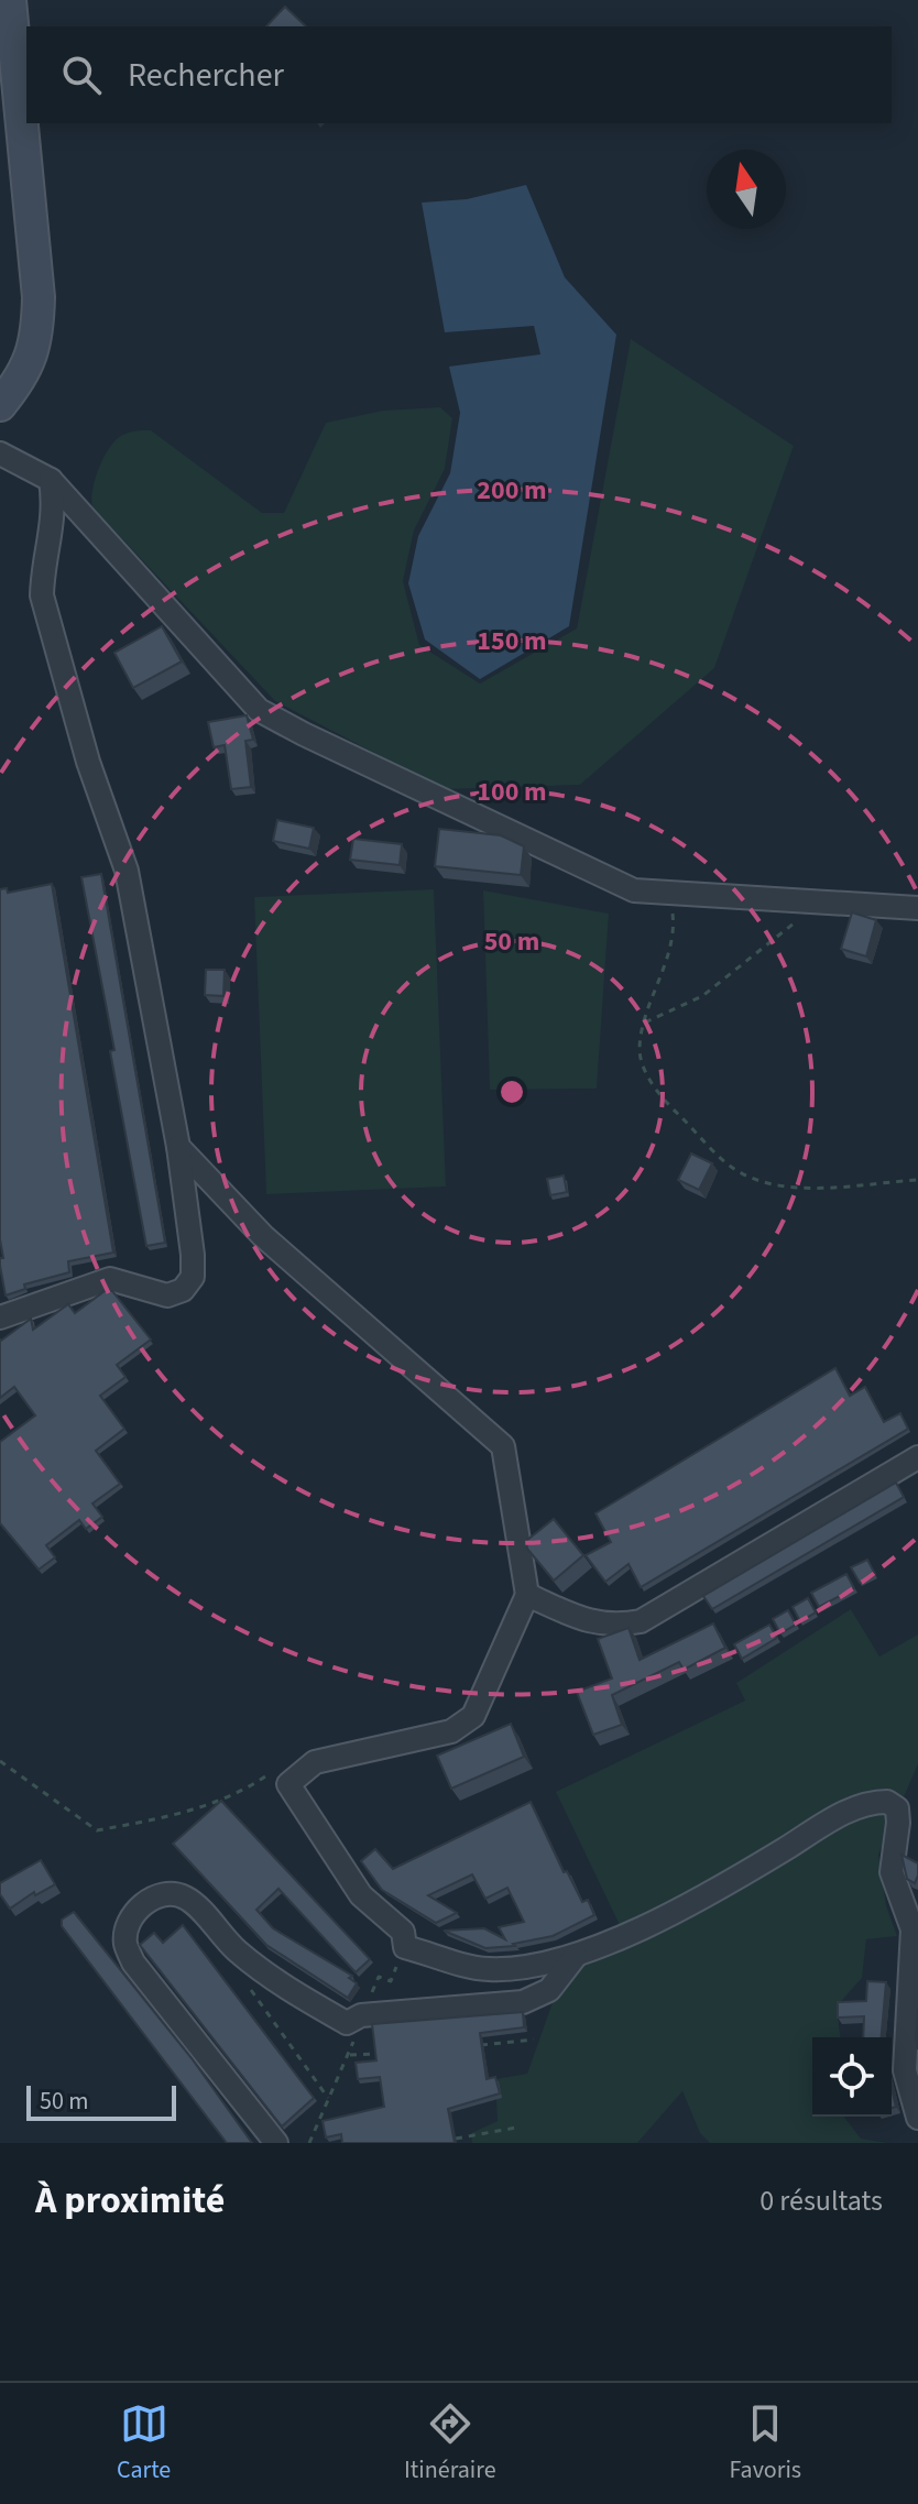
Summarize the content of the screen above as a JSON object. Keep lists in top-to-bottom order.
{
  "scale_bar": "50 m",
  "north": "top",
  "page": {
    "search": "Rechercher",
    "scale": "50 m",
    "heading": ["À proximité", "0 résultats"],
    "nav": ["Carte", "Itinéraire", "Favoris"]
  },
  "rings": [
    "200 m",
    "150 m",
    "100 m",
    "50 m"
  ]
}
